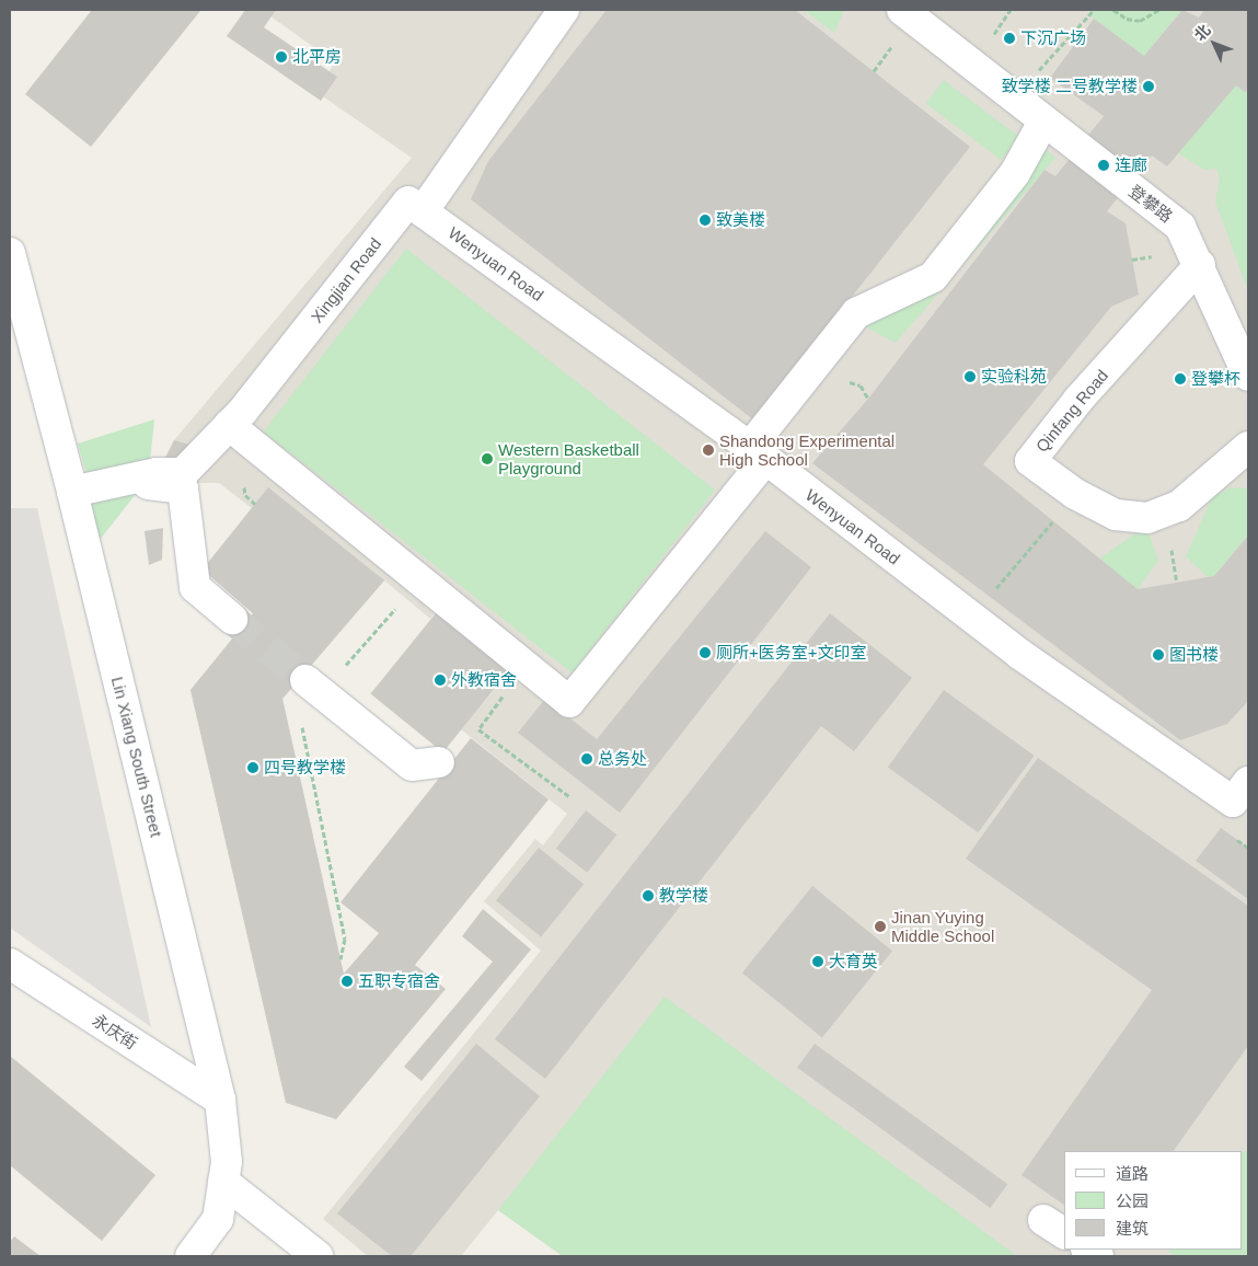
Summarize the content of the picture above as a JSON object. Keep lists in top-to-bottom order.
{
  "streets": {
    "street": [
      "登攀路",
      "Wenyuan Road",
      "Xingjian Road",
      "Qinfang Road",
      "Lin Xiang South Street",
      "永庆街"
    ]
  },
  "crossings": [
    ["登攀路", "Qinfang Road"],
    ["Wenyuan Road", "Xingjian Road"],
    ["Xingjian Road", "Lin Xiang South Street"],
    ["Lin Xiang South Street", "永庆街"]
  ],
  "places": [
    "下沉广场",
    "北平房",
    "致学楼 二号教学楼",
    "连廊",
    "致美楼",
    "实验科苑",
    "登攀杯",
    "Shandong Experimental High School",
    "Western Basketball Playground",
    "厕所+医务室+文印室",
    "图书楼",
    "外教宿舍",
    "总务处",
    "四号教学楼",
    "教学楼",
    "Jinan Yuying Middle School",
    "大育英",
    "五职专宿舍"
  ],
  "legend": ["道路", "公园", "建筑"],
  "north": "top left"
}
